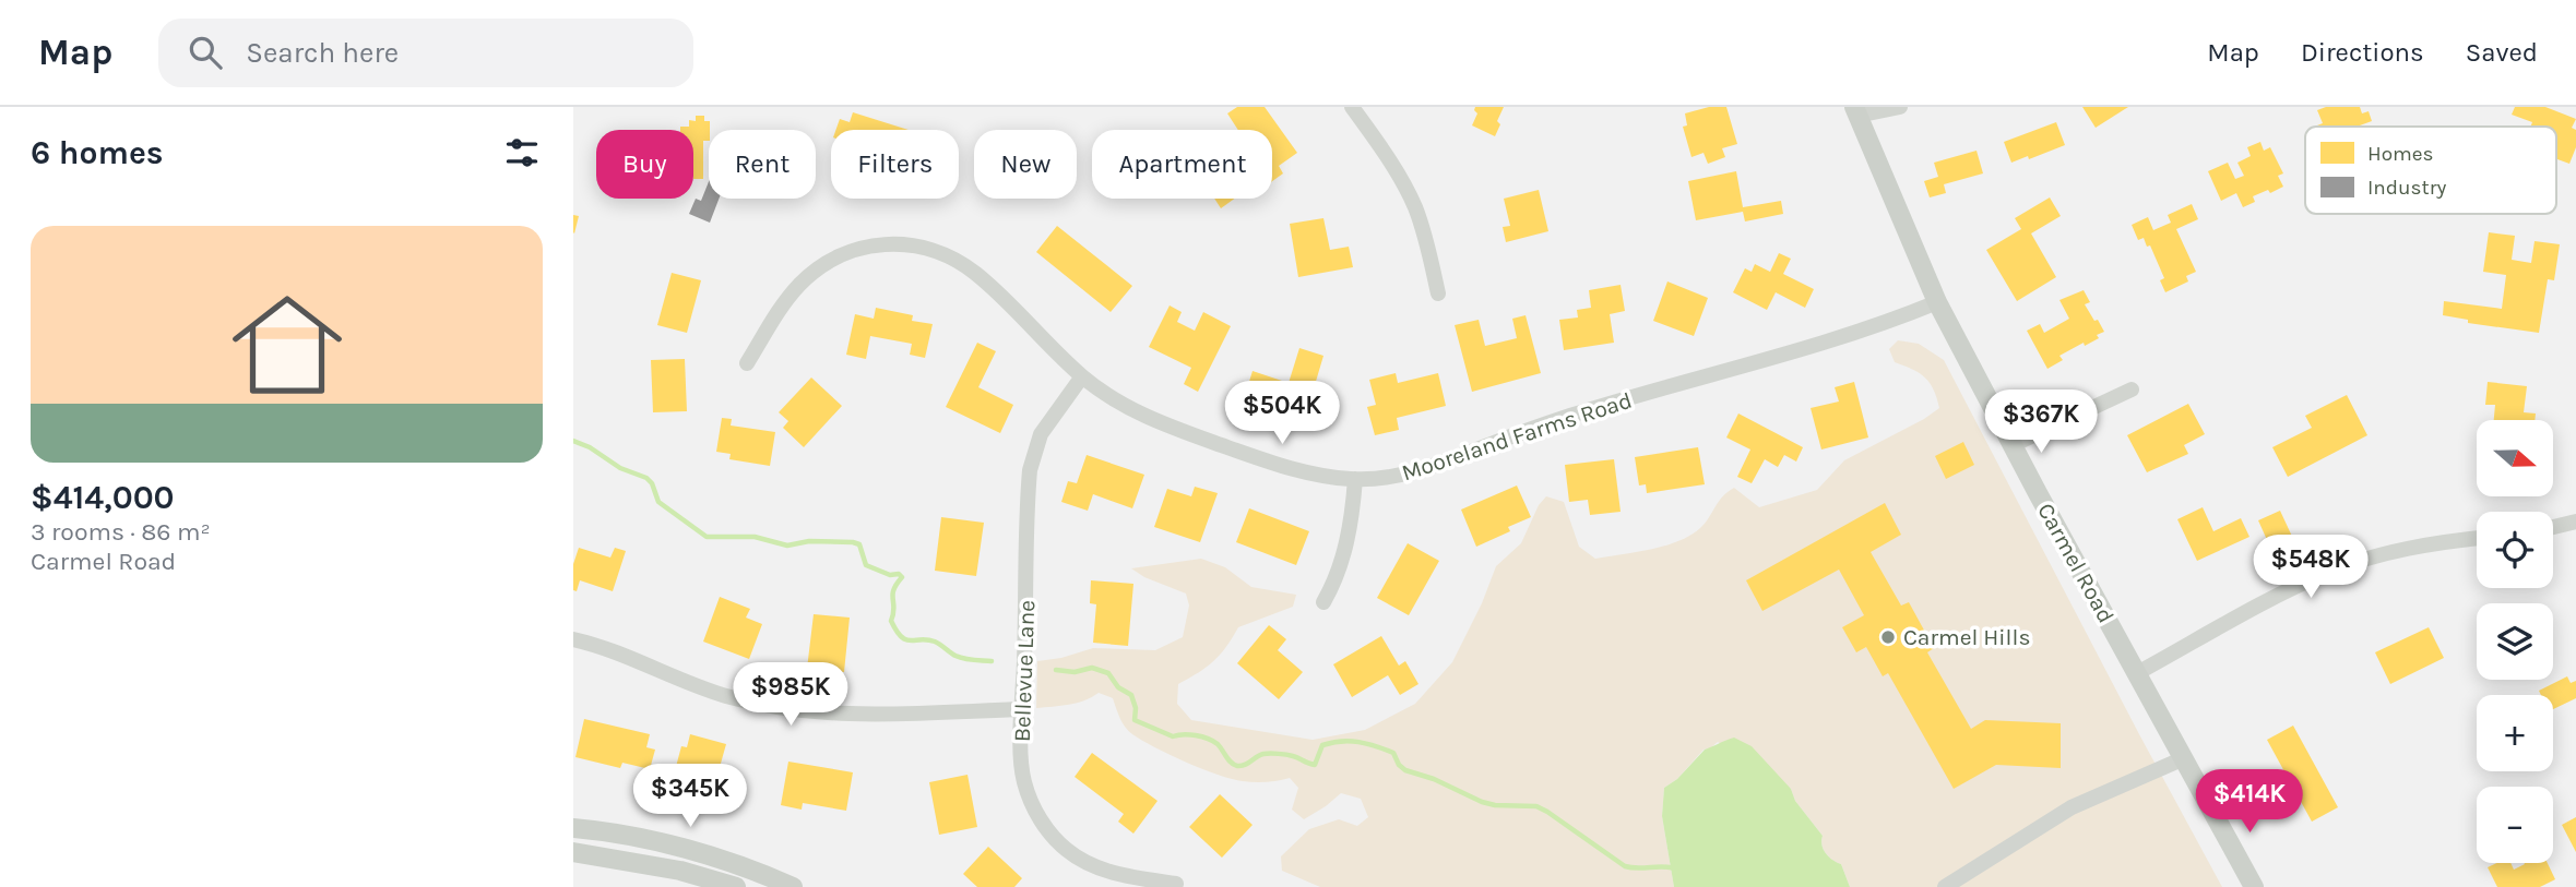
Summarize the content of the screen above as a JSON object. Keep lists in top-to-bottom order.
{
  "streets": {
    "main road": ["Carmel Road"],
    "street": ["Mooreland Farms Road", "Bellevue Lane"]
  },
  "crossings": [
    ["Mooreland Farms Road", "Carmel Road"],
    ["Mooreland Farms Road", "Bellevue Lane"]
  ],
  "places": ["Carmel Hills"],
  "legend": ["Homes", "Industry"],
  "north": "right",
  "page": {
    "header": "Map",
    "search": "Search here",
    "nav": ["Map", "Directions", "Saved"],
    "heading": "6 homes",
    "chip": [
      "Buy",
      "Rent",
      "Filters",
      "New",
      "Apartment"
    ],
    "list": [
      {
        "name": "$414,000",
        "note": "3 rooms · 86 m² · Carmel Road"
      }
    ],
    "price": [
      "$504K",
      "$367K",
      "$548K",
      "$985K",
      "$345K",
      "$414K"
    ],
    "map_buttons": ["+", "−"]
  }
}
